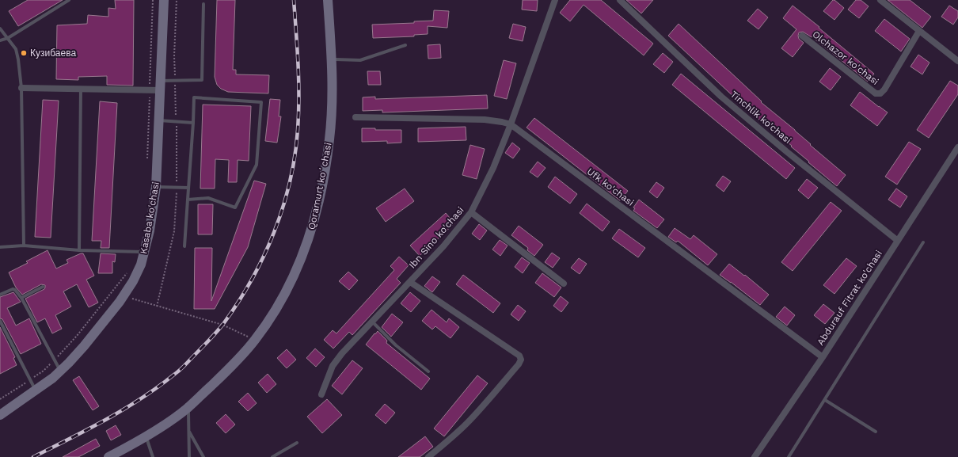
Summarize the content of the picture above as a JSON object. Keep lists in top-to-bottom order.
{
  "streets": {
    "main road": ["Qoramurt koʻchasi", "Kasaba ko'chasi"],
    "street": [
      "Olchazor ko'chasi",
      "Tinchlik ko'chasi",
      "Ufk ko'chasi",
      "Ibn Sino ko'chasi",
      "Abdurauf Fitrat ko'chasi"
    ]
  },
  "crossings": [
    ["Tinchlik ko'chasi", "Abdurauf Fitrat ko'chasi"],
    ["Ufk ko'chasi", "Ibn Sino ko'chasi"],
    ["Ufk ko'chasi", "Abdurauf Fitrat ko'chasi"]
  ],
  "places": ["Кузибаева"]
}
